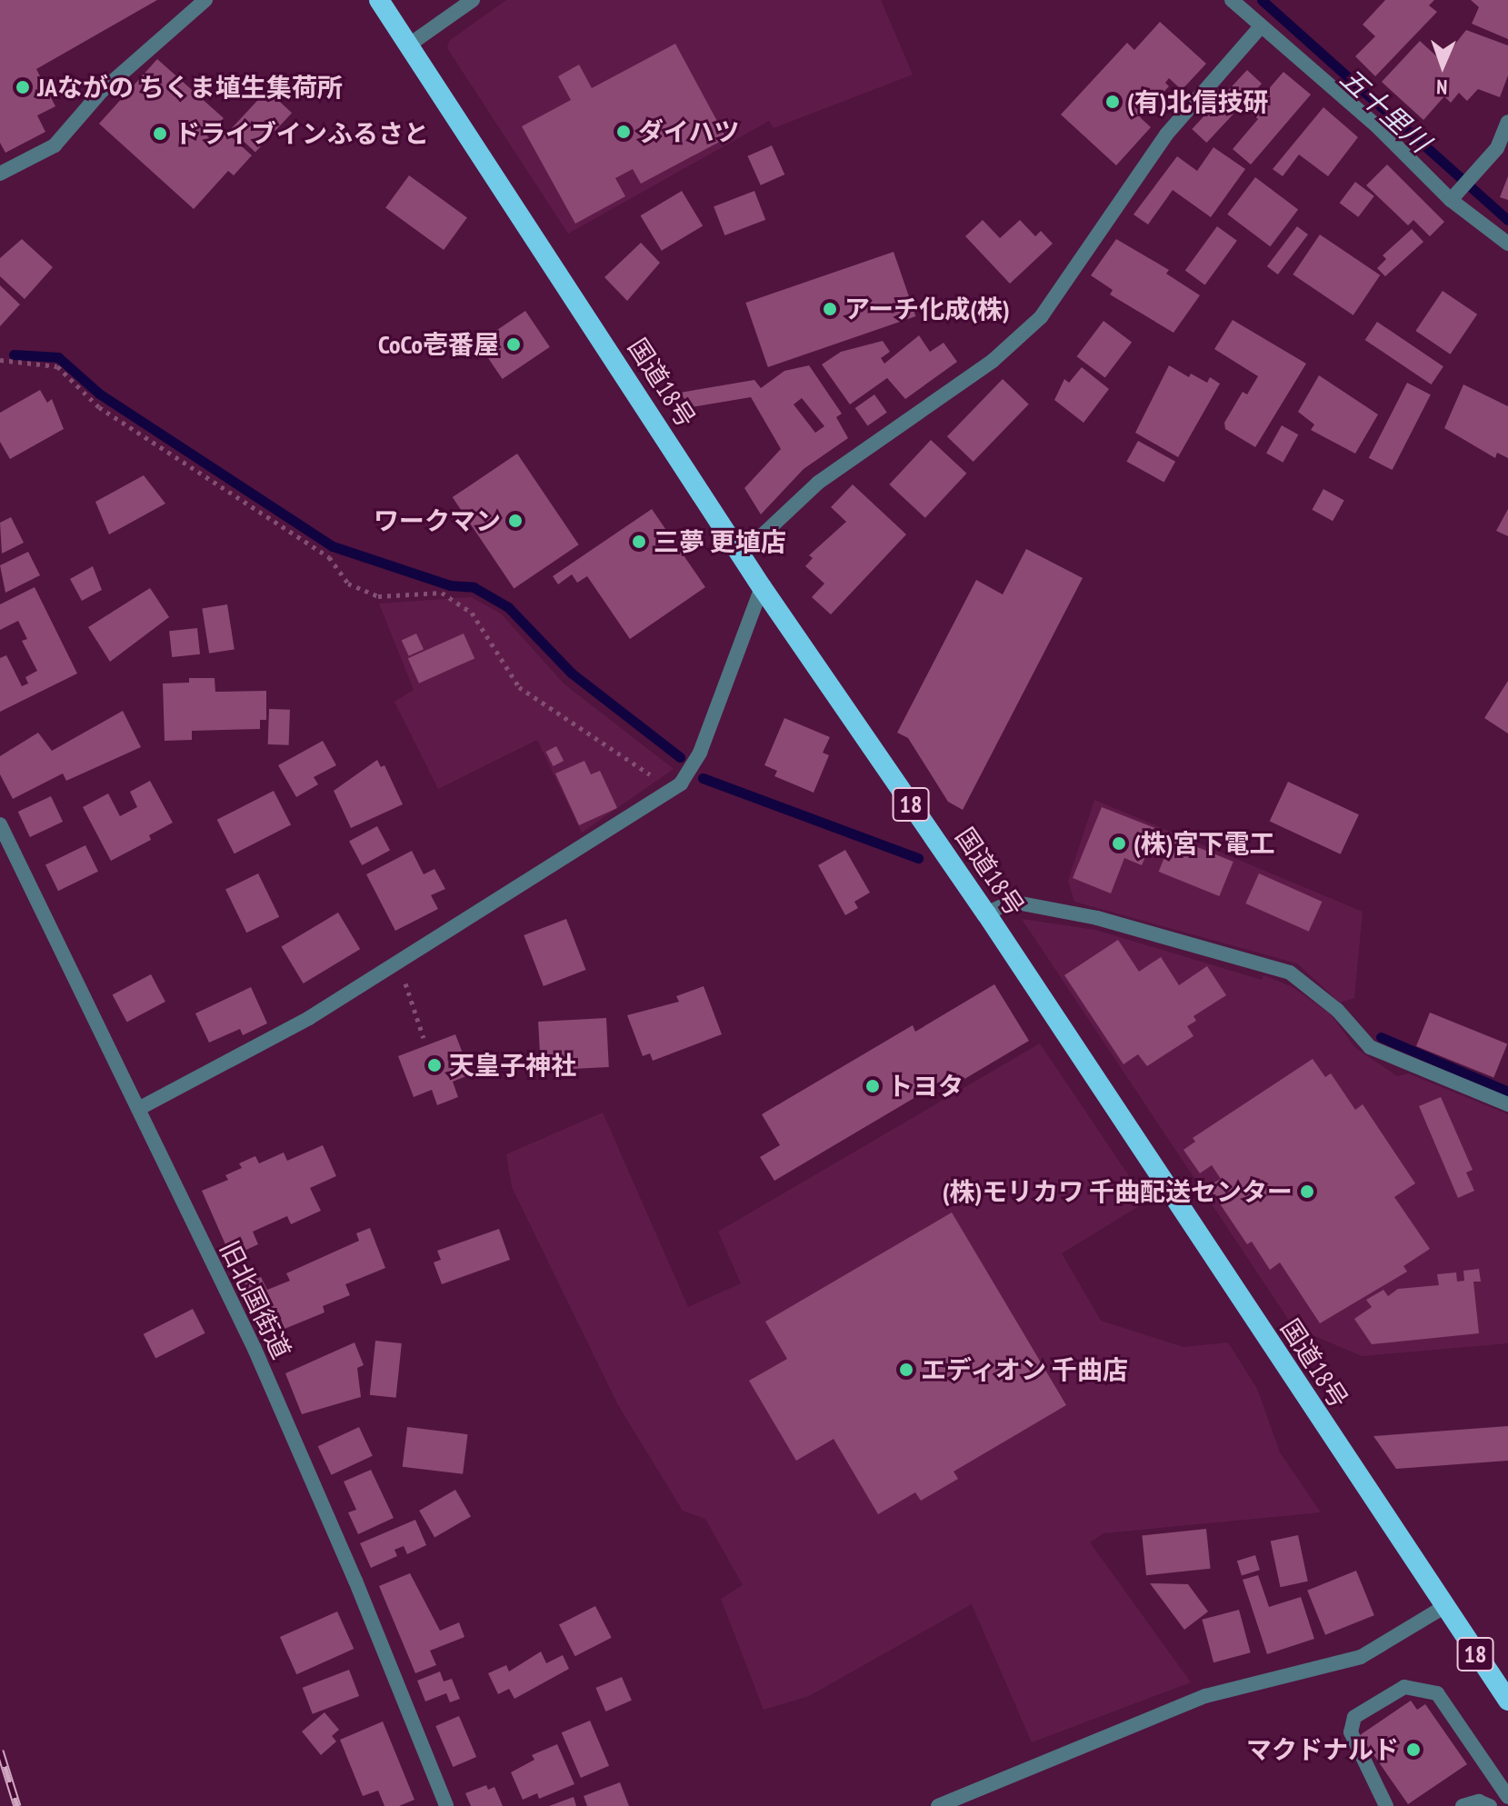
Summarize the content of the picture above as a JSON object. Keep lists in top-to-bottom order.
{
  "streets": {
    "highway": ["国道18号", "18"],
    "street": ["旧北国街道"]
  },
  "water": ["五十里川"],
  "places": [
    "JAながの ちくま埴生集荷所",
    "(有)北信技研",
    "ダイハツ",
    "ドライブインふるさと",
    "アーチ化成(株)",
    "CoCo壱番屋",
    "ワークマン",
    "三夢 更埴店",
    "(株)宮下電工",
    "天皇子神社",
    "トヨタ",
    "(株)モリカワ 千曲配送センター",
    "エディオン 千曲店",
    "マクドナルド"
  ],
  "north": "bottom"
}
